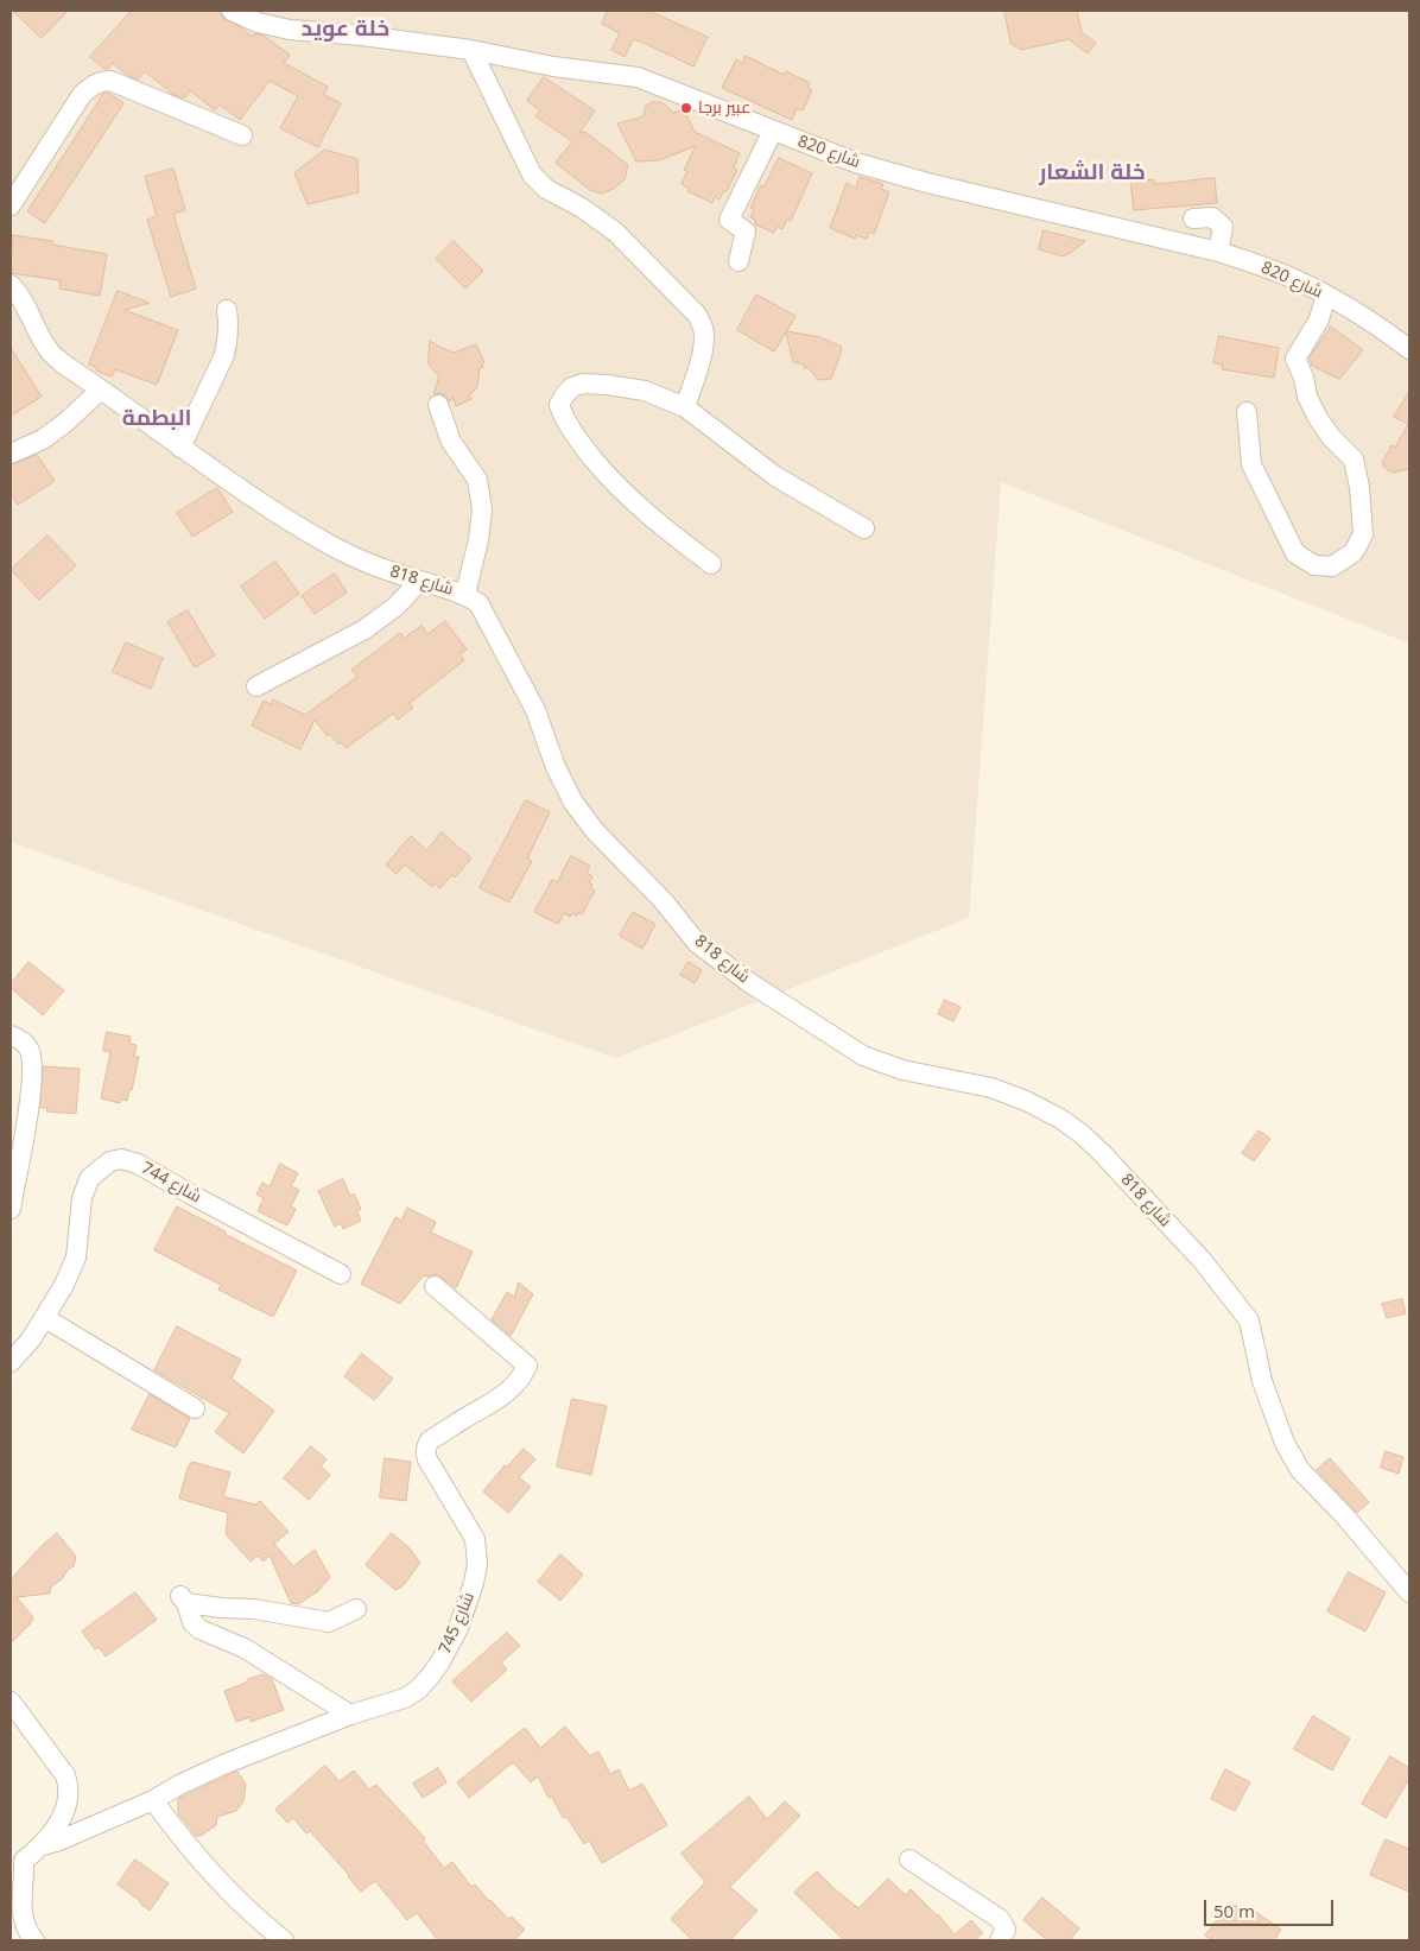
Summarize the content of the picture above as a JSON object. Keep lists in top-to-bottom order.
{
  "streets": {
    "street": [
      "شارع 820",
      "شارع 818",
      "شارع 744",
      "شارع 745"
    ]
  },
  "districts": ["خلة عويد", "خلة الشعار", "البطمة"],
  "places": ["عبير برجا"],
  "scale_bar": "50 m"
}
